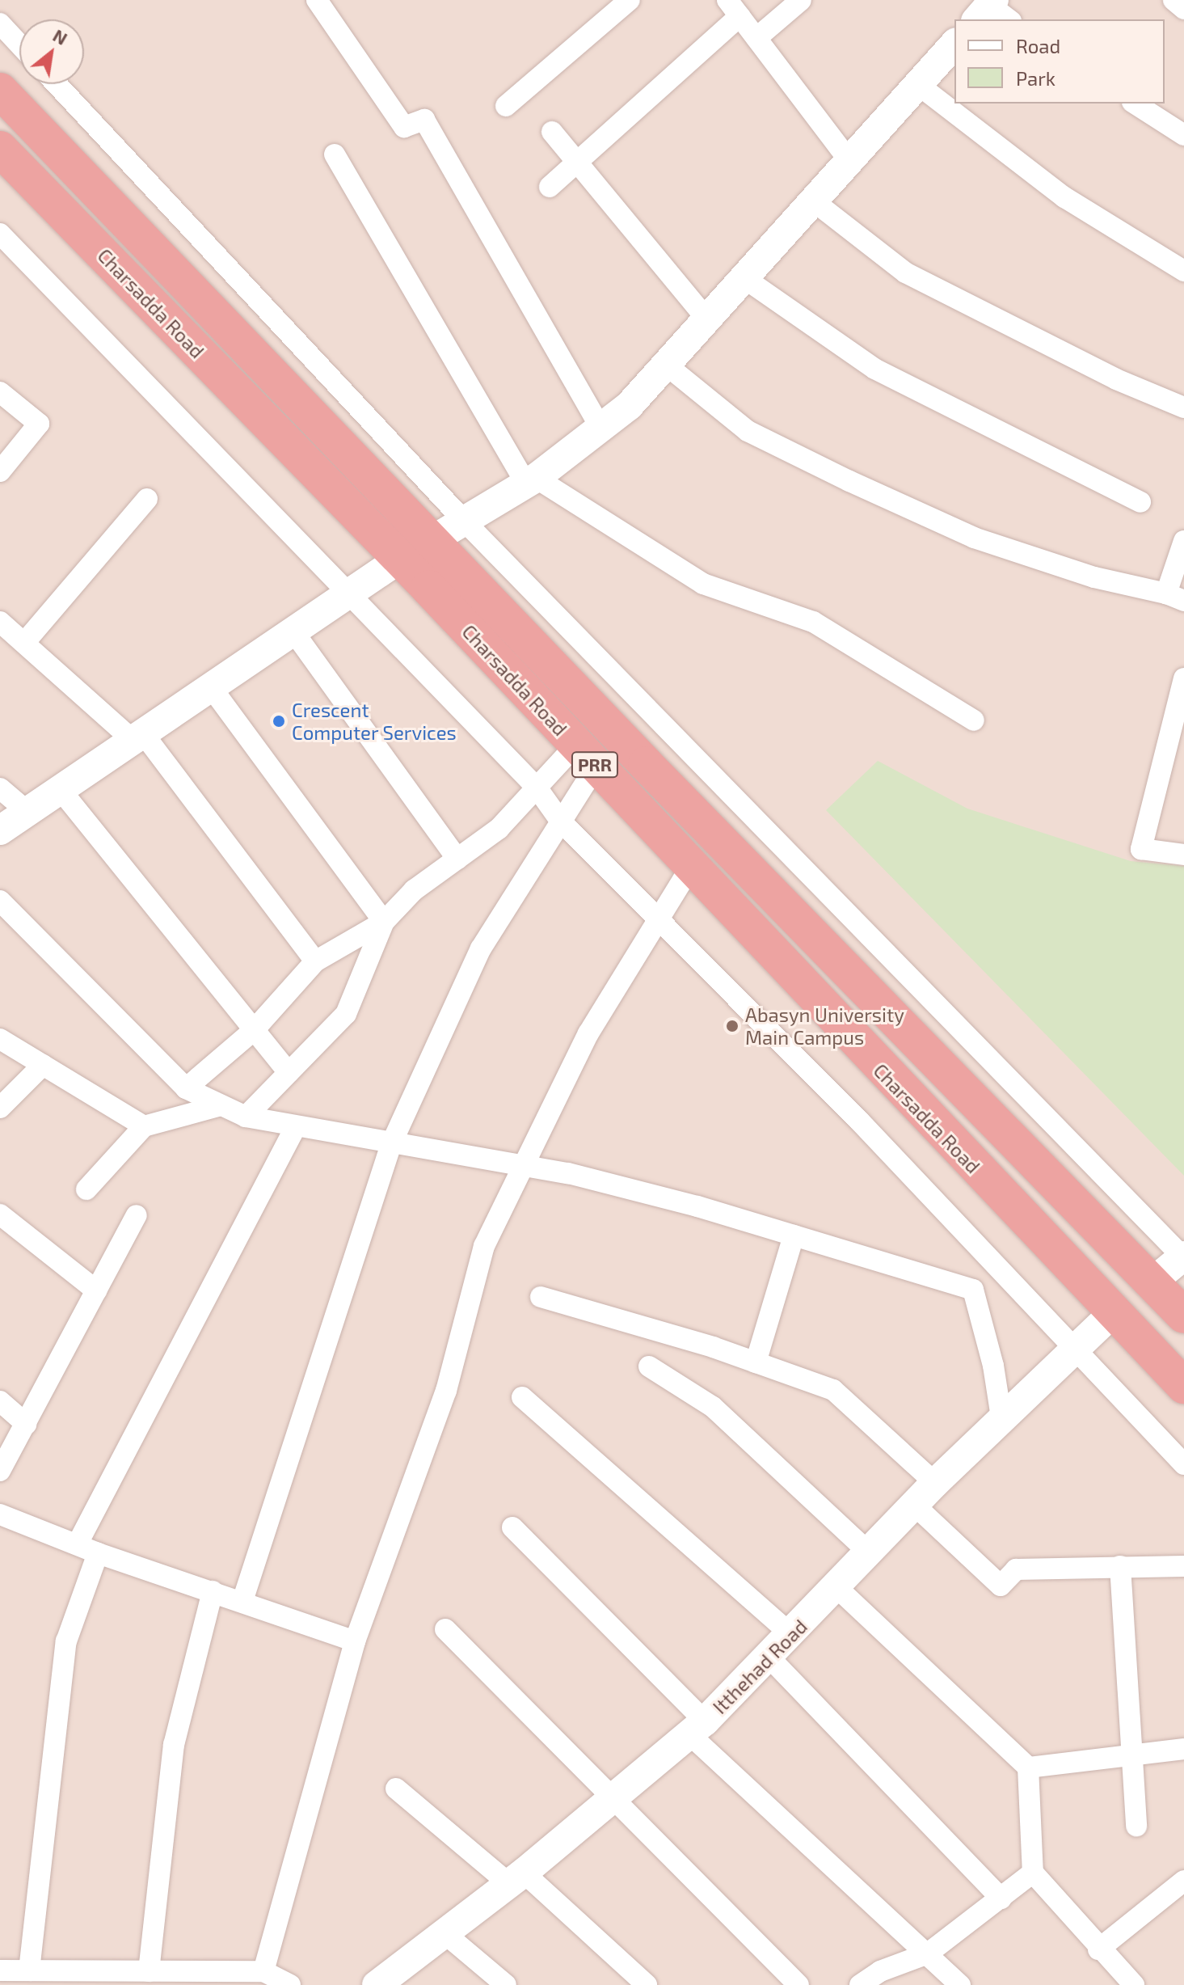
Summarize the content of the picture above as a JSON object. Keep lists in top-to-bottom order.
{
  "streets": {
    "highway": ["Charsadda Road", "PRR"],
    "street": ["Itthehad Road"]
  },
  "crossings": [
    ["Charsadda Road", "Itthehad Road"]
  ],
  "places": ["Crescent Computer Services", "Abasyn University Main Campus"],
  "legend": ["Road", "Park"],
  "north": "top right"
}
